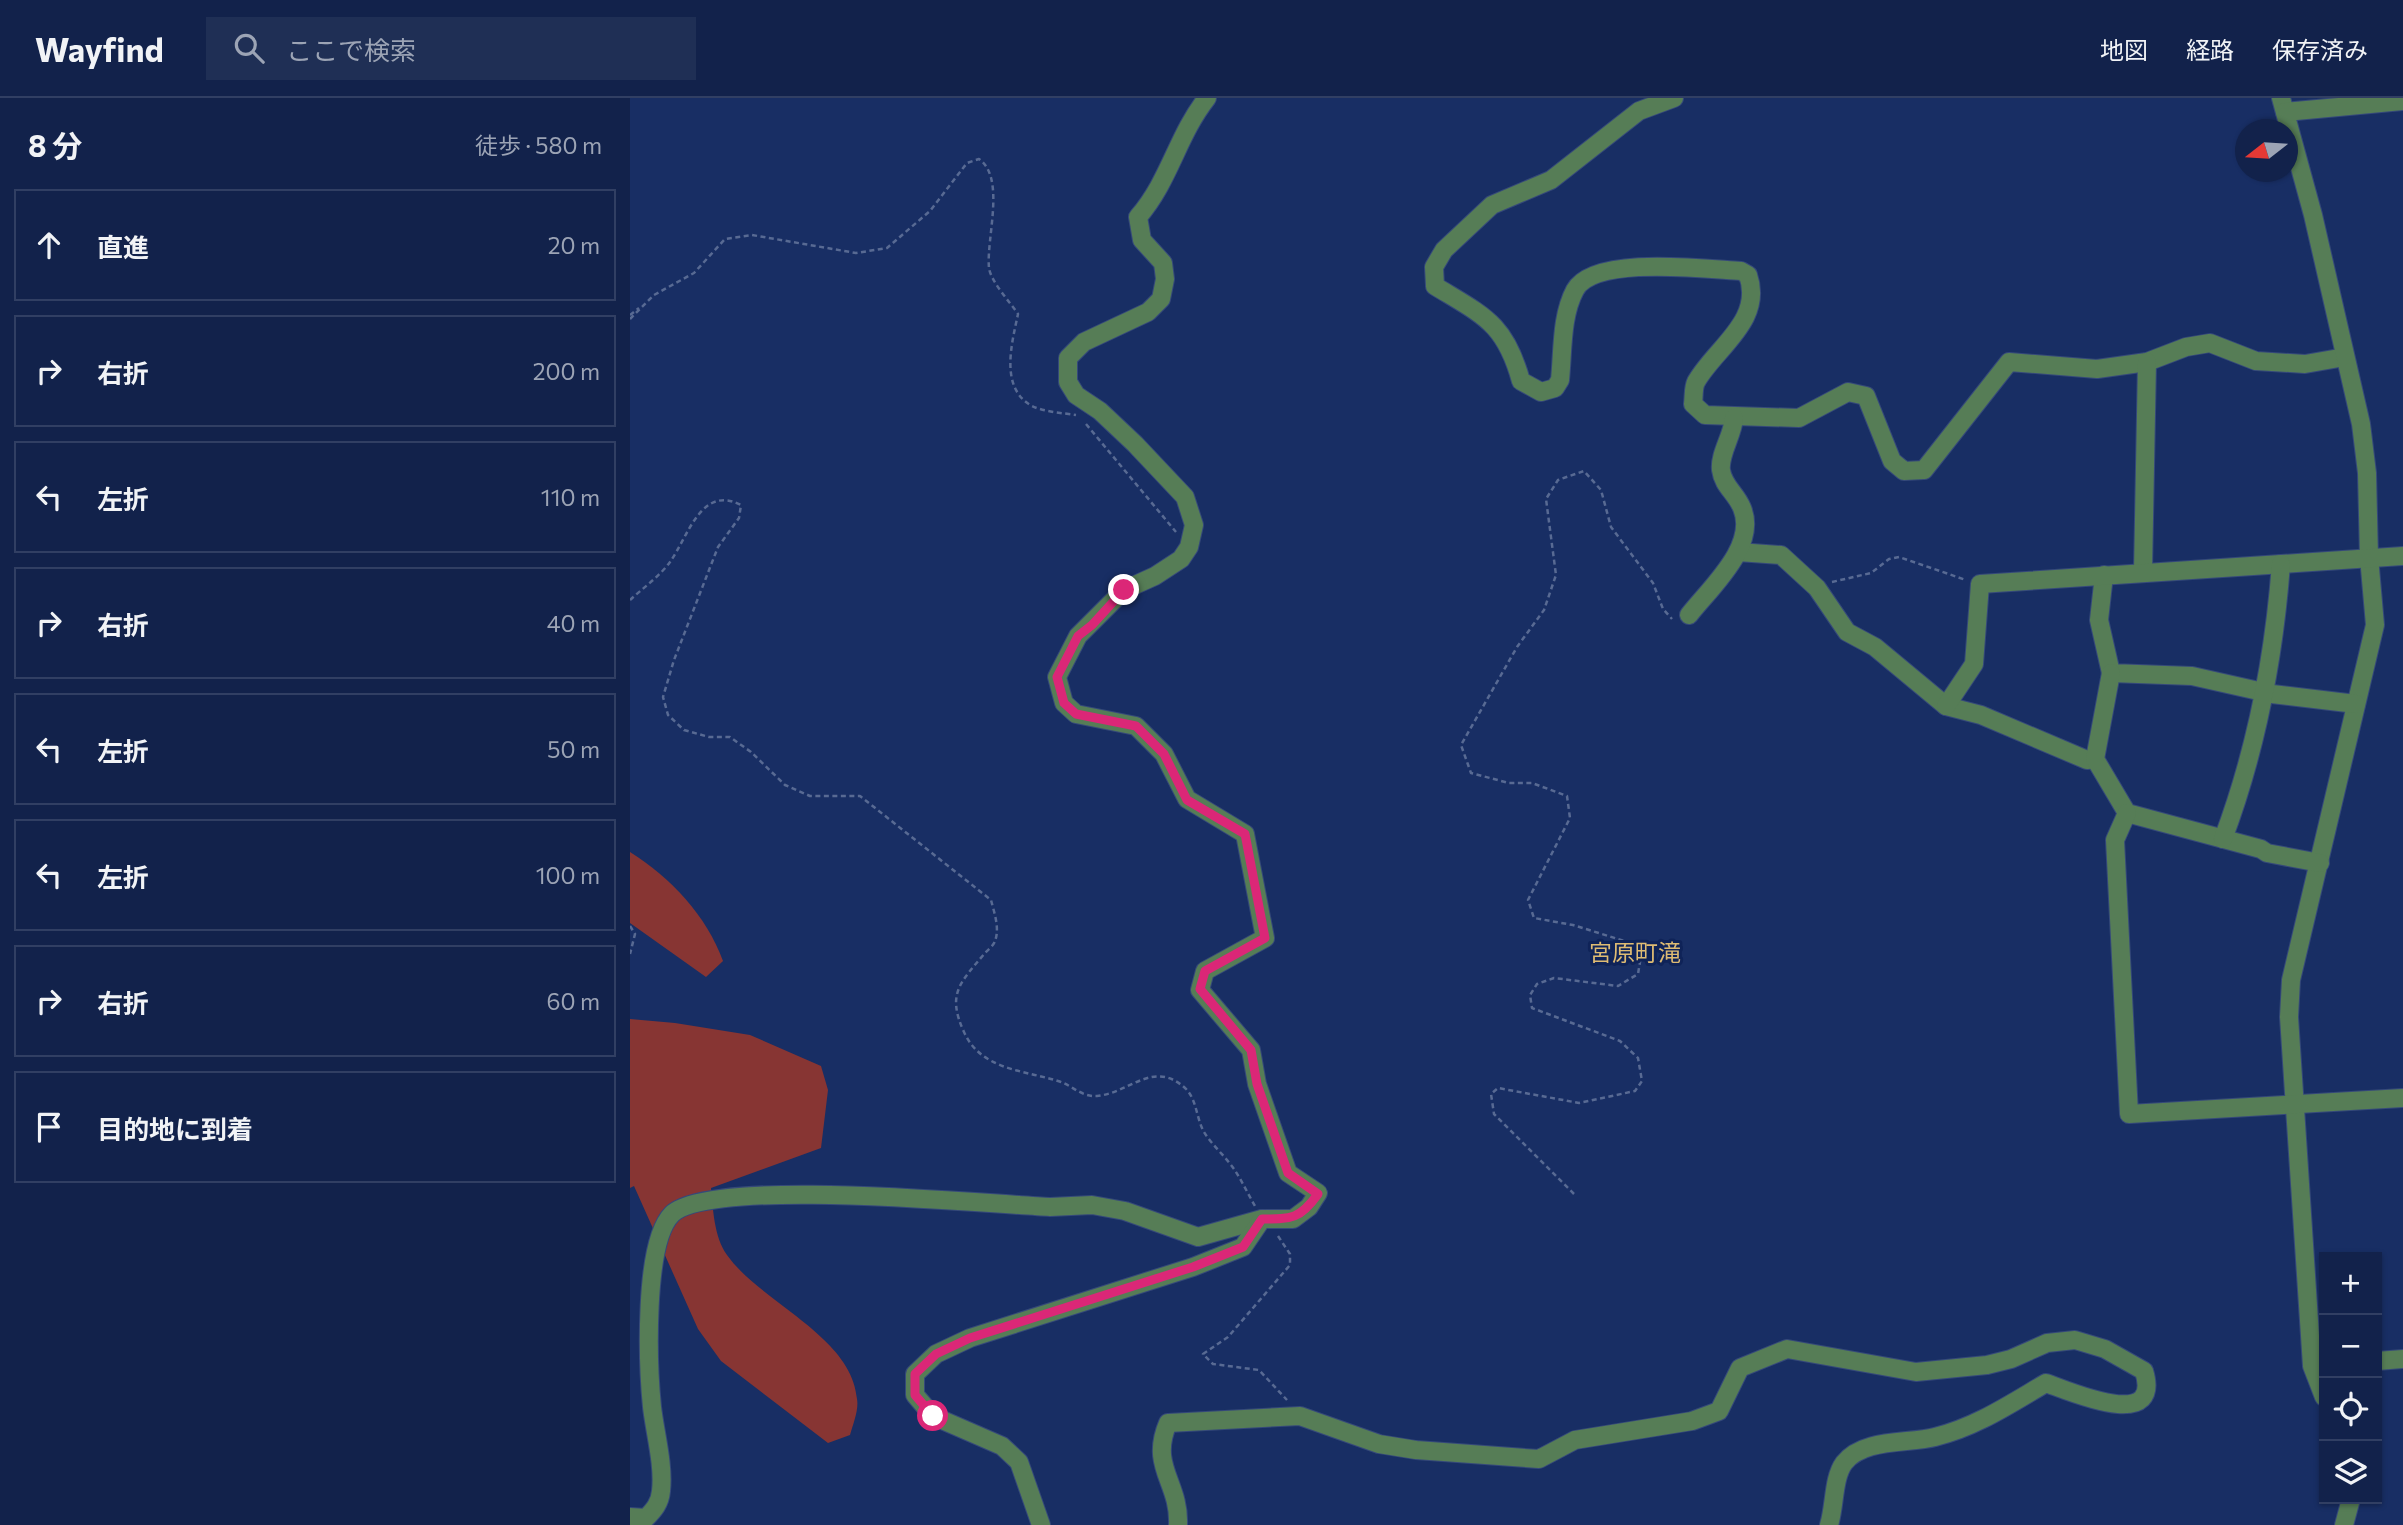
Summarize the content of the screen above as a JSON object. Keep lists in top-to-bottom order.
{
  "districts": ["宮原町滝"],
  "north": "left",
  "page": {
    "header": "Wayfind",
    "search": "ここで検索",
    "nav": ["地図", "経路", "保存済み"],
    "heading": ["8 分", "徒歩 · 580 m"],
    "list": [
      ["直進", "20 m"],
      ["右折", "200 m"],
      ["左折", "110 m"],
      ["右折", "40 m"],
      ["左折", "50 m"],
      ["左折", "100 m"],
      ["右折", "60 m"],
      "目的地に到着"
    ],
    "map_buttons": ["+", "−"]
  }
}
